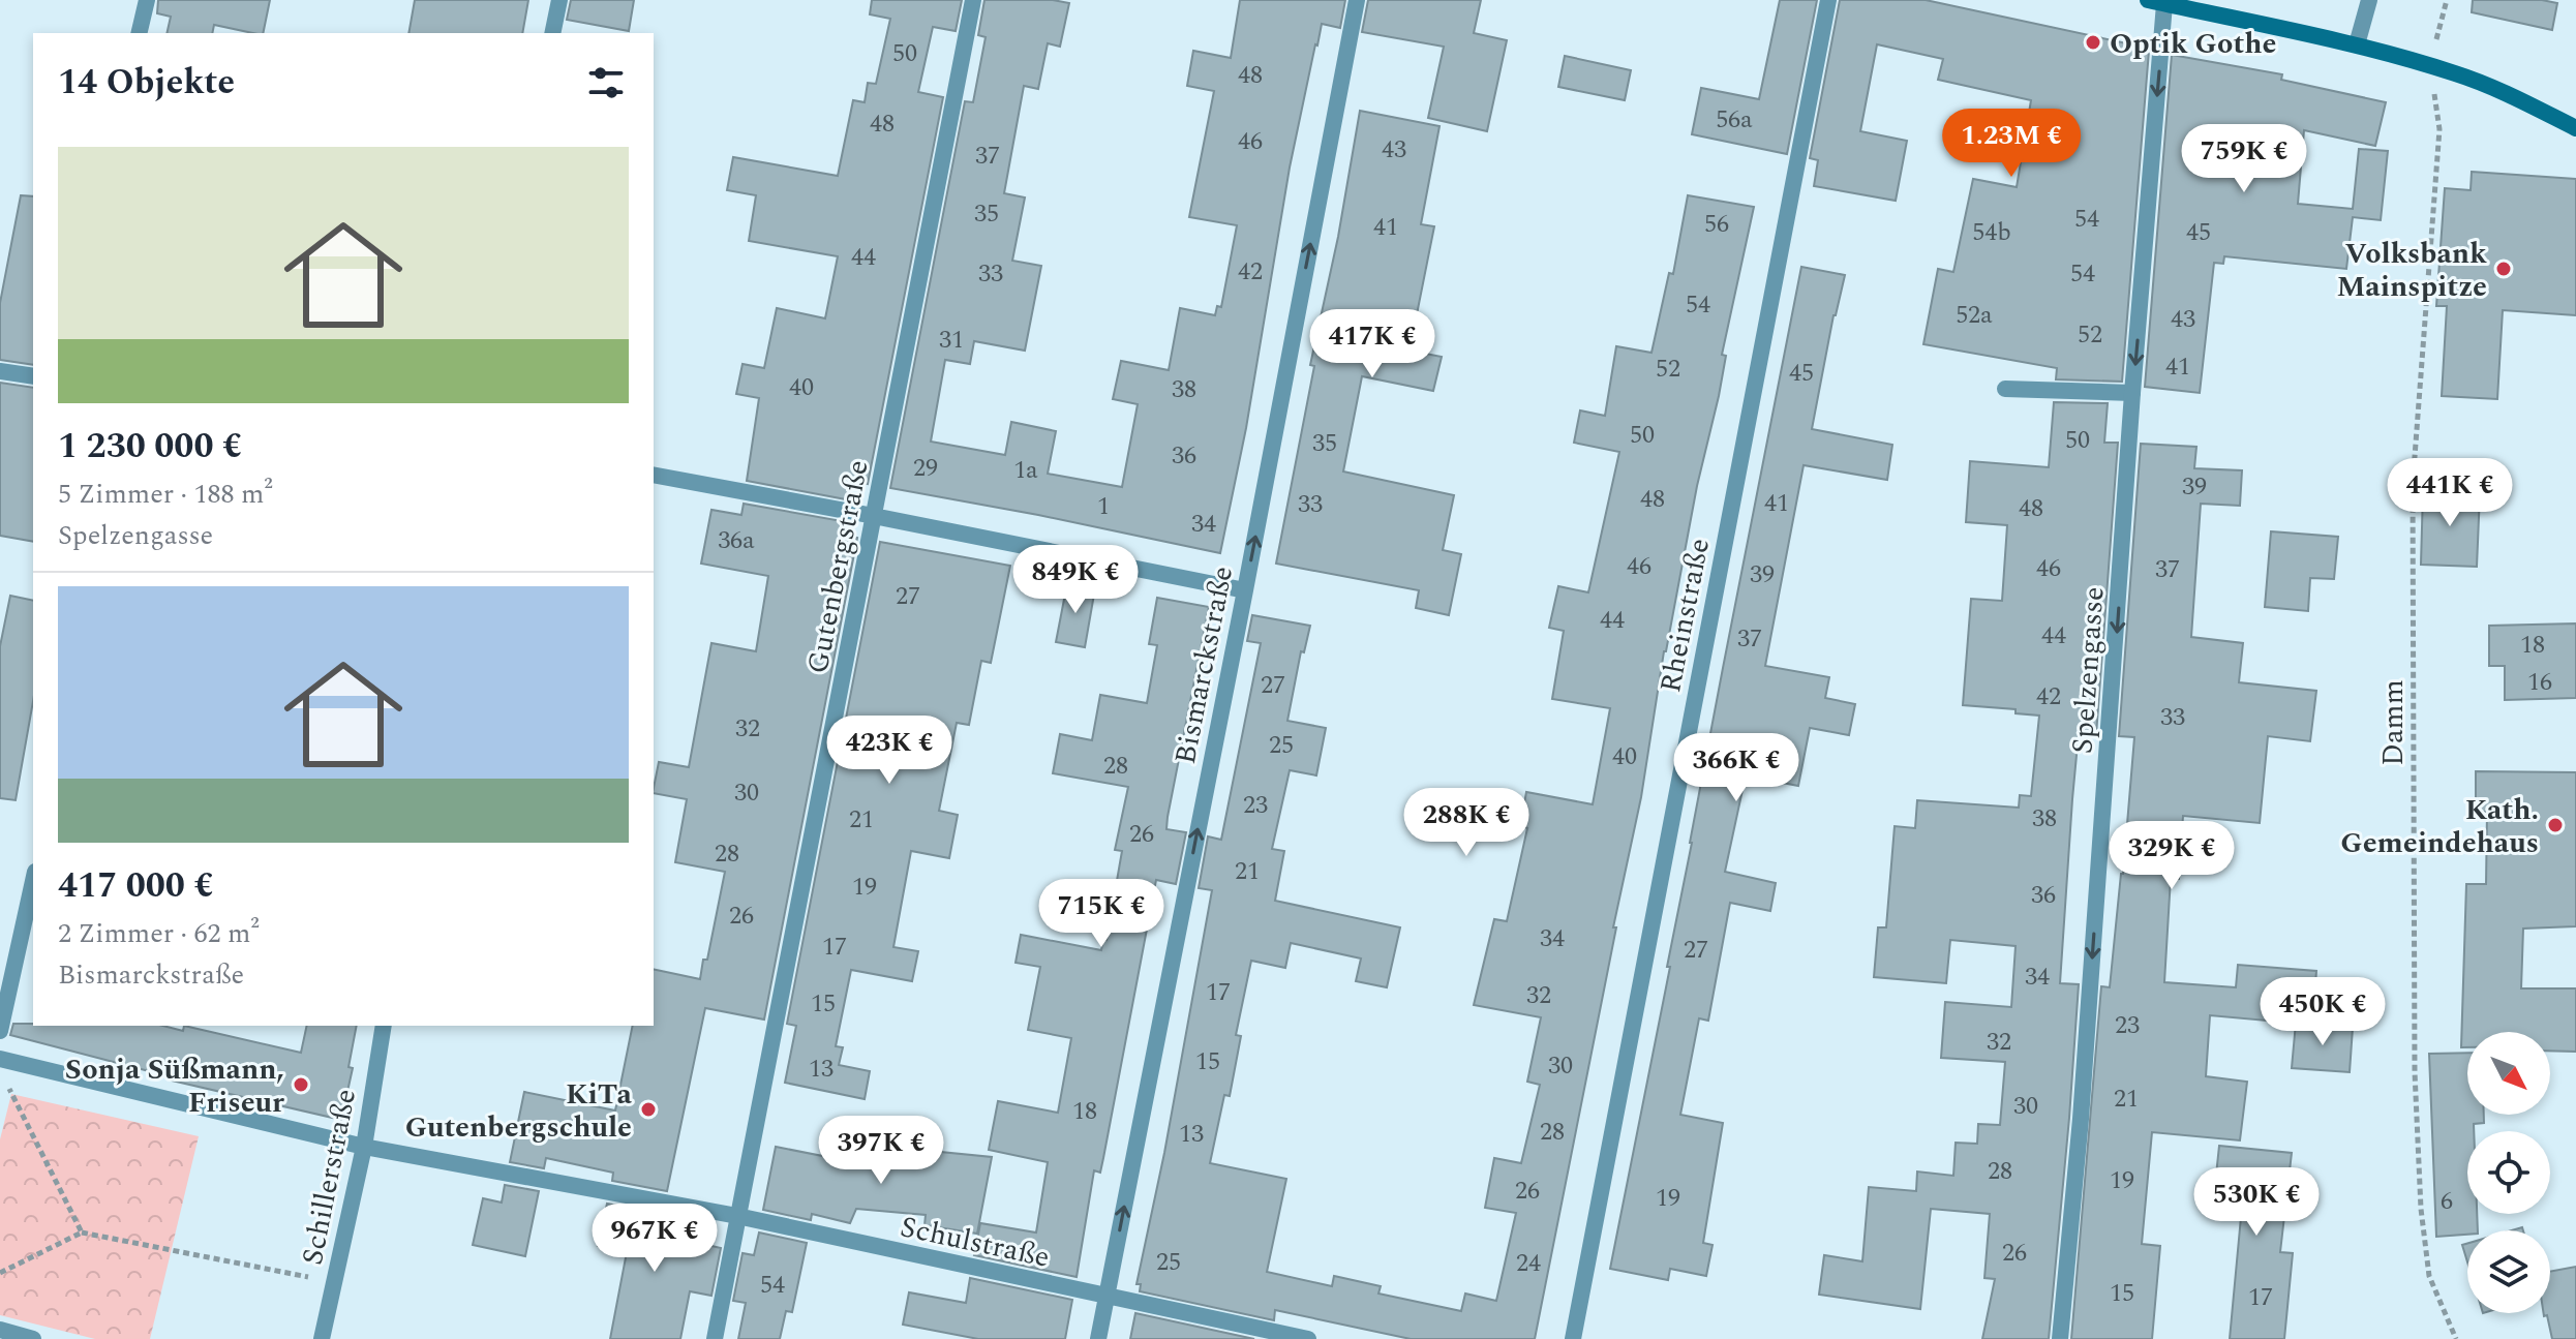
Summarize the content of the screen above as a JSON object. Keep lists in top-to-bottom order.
{
  "streets": {
    "street": [
      "Gutenbergstraße",
      "Rheinstraße",
      "Bismarckstraße",
      "Spelzengasse",
      "Schillerstraße",
      "Schulstraße"
    ],
    "path": ["Damm"]
  },
  "crossings": [
    ["Gutenbergstraße", "Schulstraße"],
    ["Bismarckstraße", "Schulstraße"],
    ["Schillerstraße", "Schulstraße"]
  ],
  "one_way": ["Bismarckstraße", "Spelzengasse"],
  "places": [
    "Optik Gothe",
    "Volksbank Mainspitze",
    "Kath. Gemeindehaus",
    "Sonja Süßmann, Friseur",
    "KiTa Gutenbergschule"
  ],
  "house_numbers": [
    "50",
    "48",
    "56a",
    "48",
    "46",
    "43",
    "37",
    "35",
    "54",
    "56",
    "41",
    "54b",
    "45",
    "44",
    "42",
    "33",
    "54",
    "54",
    "52a",
    "43",
    "52",
    "31",
    "41",
    "52",
    "45",
    "40",
    "38",
    "50",
    "50",
    "35",
    "36",
    "29",
    "1a",
    "39",
    "48",
    "41",
    "33",
    "1",
    "48",
    "34",
    "36a",
    "46",
    "46",
    "37",
    "39",
    "27",
    "44",
    "44",
    "37",
    "18",
    "16",
    "27",
    "42",
    "33",
    "32",
    "25",
    "40",
    "28",
    "30",
    "23",
    "38",
    "21",
    "26",
    "28",
    "21",
    "19",
    "36",
    "26",
    "34",
    "17",
    "27",
    "34",
    "17",
    "32",
    "15",
    "23",
    "32",
    "15",
    "30",
    "13",
    "21",
    "30",
    "18",
    "28",
    "13",
    "28",
    "19",
    "26",
    "19",
    "6",
    "26",
    "25",
    "24",
    "54",
    "15",
    "17"
  ],
  "north": "bottom right",
  "page": {
    "heading": "14 Objekte",
    "price": [
      "1.23M €",
      "759K €",
      "417K €",
      "441K €",
      "849K €",
      "423K €",
      "366K €",
      "288K €",
      "329K €",
      "715K €",
      "450K €",
      "397K €",
      "530K €",
      "967K €"
    ],
    "list": [
      {
        "name": "1 230 000 €",
        "note": "5 Zimmer · 188 m² · Spelzengasse"
      },
      {
        "name": "417 000 €",
        "note": "2 Zimmer · 62 m² · Bismarckstraße"
      }
    ]
  }
}
